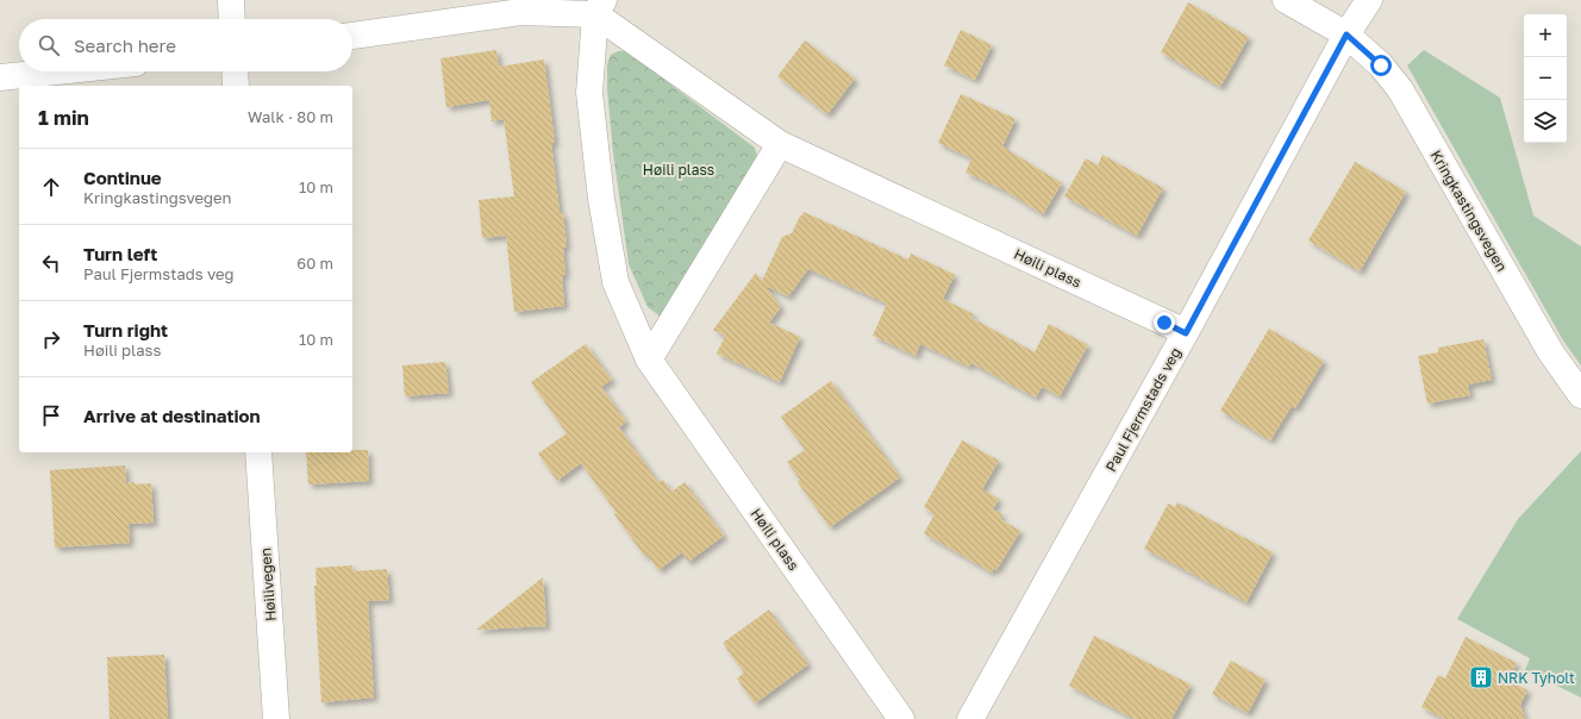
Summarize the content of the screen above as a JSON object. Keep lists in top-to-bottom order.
{
  "streets": {
    "street": [
      "Kringkastingsvegen",
      "Høili plass",
      "Paul Fjermstads veg",
      "Høilivegen"
    ]
  },
  "crossings": [
    ["Kringkastingsvegen", "Paul Fjermstads veg"],
    ["Høili plass", "Paul Fjermstads veg"]
  ],
  "parks": ["Høili plass"],
  "places": {
    "building": ["NRK Tyholt"]
  },
  "page": {
    "map_buttons": ["+", "−"],
    "search": "Search here",
    "heading": ["1 min", "Walk · 80 m"],
    "list": [
      ["Continue", "Kringkastingsvegen", "10 m"],
      ["Turn left", "Paul Fjermstads veg", "60 m"],
      ["Turn right", "Høili plass", "10 m"],
      "Arrive at destination"
    ]
  }
}
